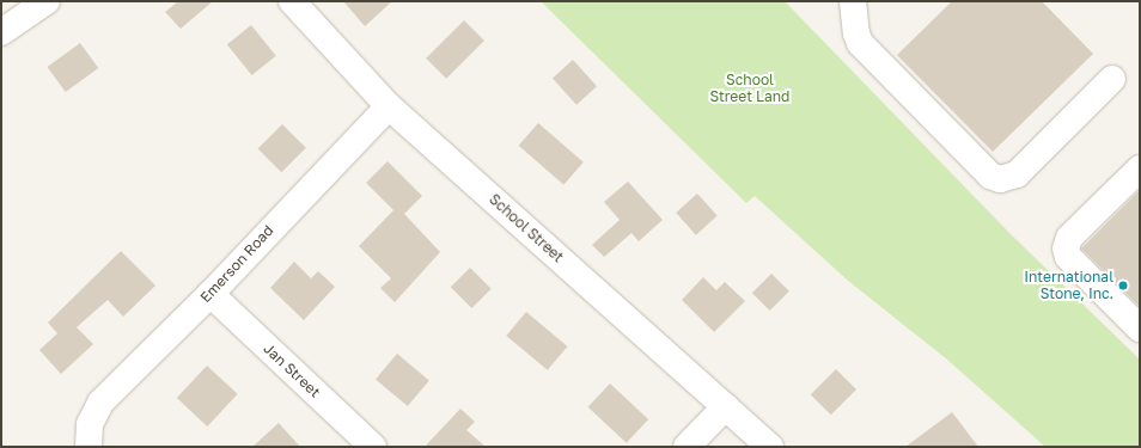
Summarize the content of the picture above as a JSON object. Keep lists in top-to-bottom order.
{
  "streets": {
    "street": ["School Street", "Emerson Road", "Jan Street"]
  },
  "crossings": [
    ["School Street", "Emerson Road"],
    ["Emerson Road", "Jan Street"]
  ],
  "parks": ["School Street Land"],
  "places": ["International Stone, Inc."]
}
